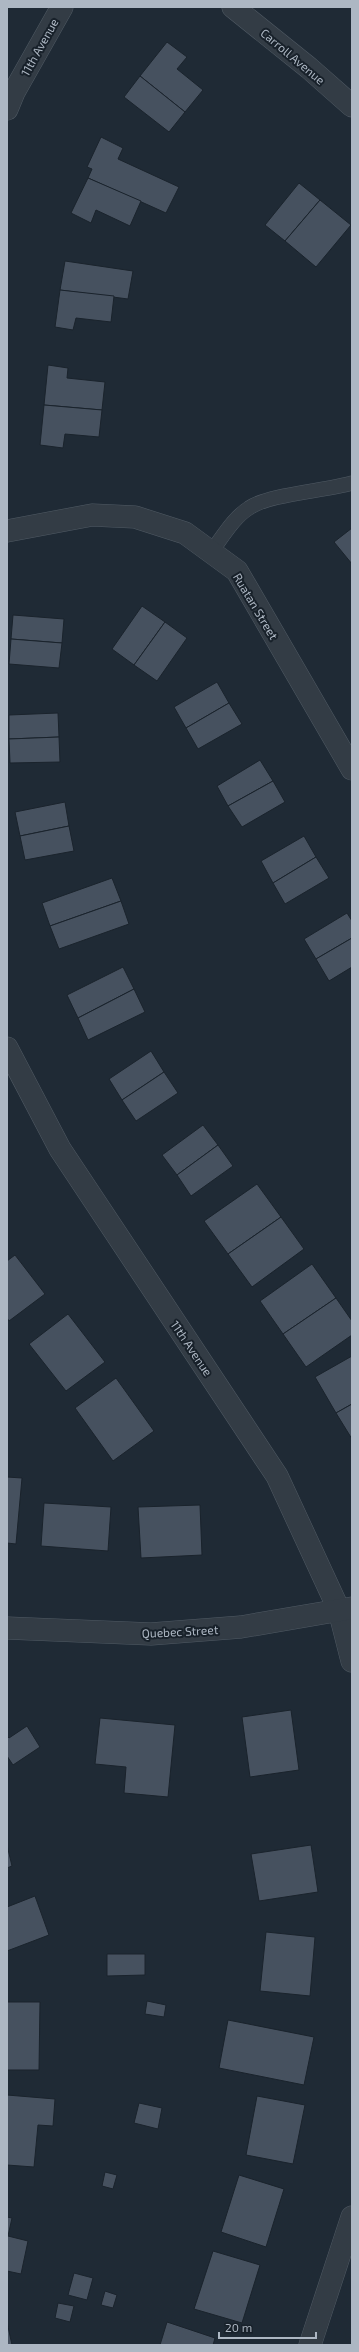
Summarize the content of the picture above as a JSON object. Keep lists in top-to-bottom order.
{
  "streets": {
    "street": [
      "11th Avenue",
      "Carroll Avenue",
      "Ruatan Street",
      "Quebec Street"
    ]
  },
  "crossings": [
    ["11th Avenue", "Quebec Street"]
  ],
  "scale_bar": "20 m"
}
